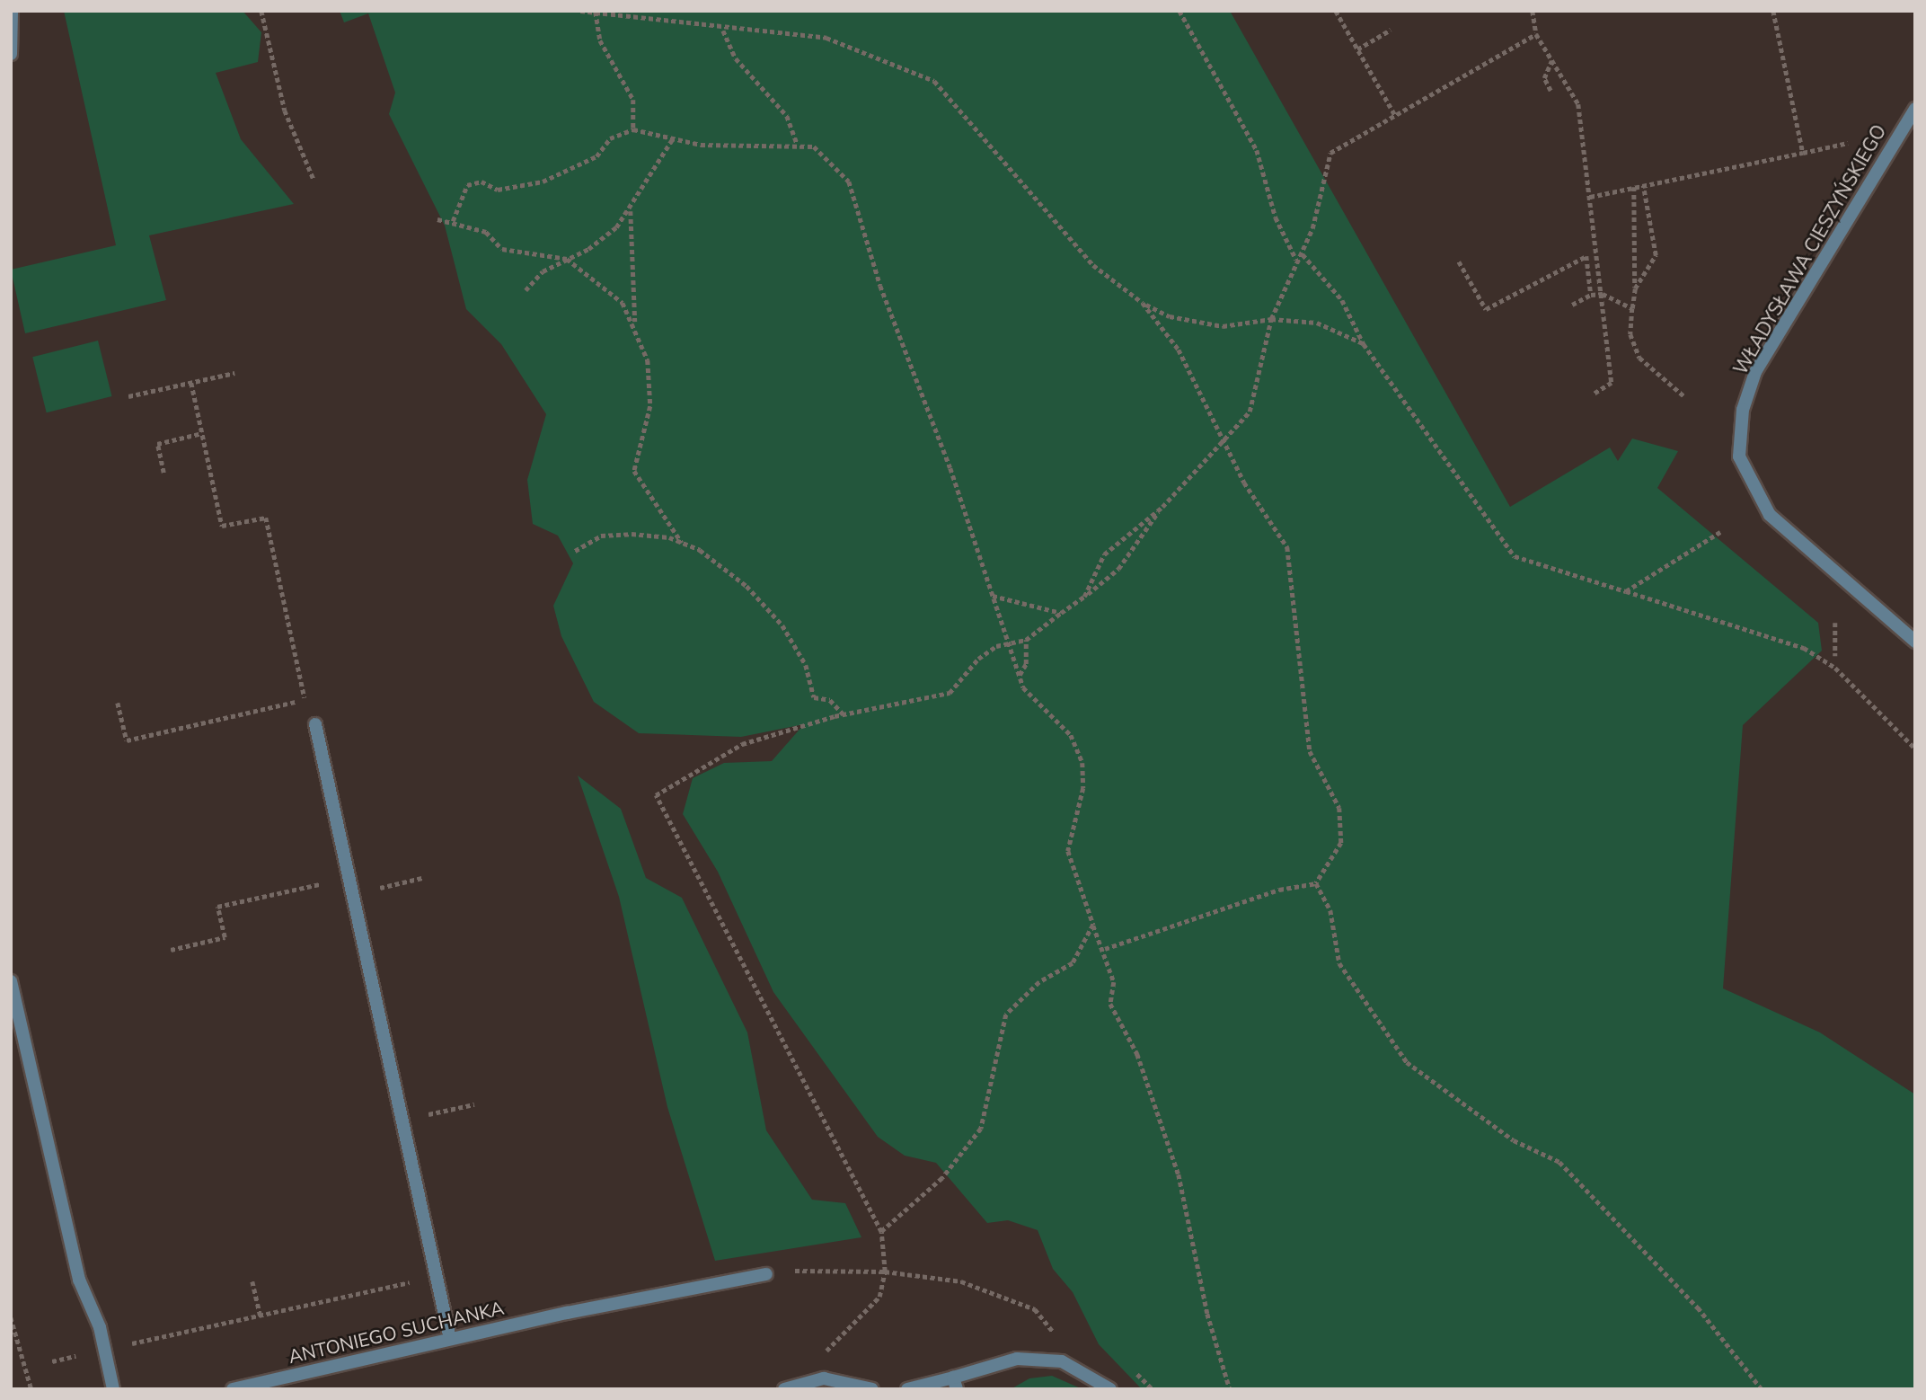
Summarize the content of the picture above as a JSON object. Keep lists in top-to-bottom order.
{
  "streets": {
    "street": ["WŁADYSŁAWA CIESZYŃSKIEGO", "ANTONIEGO SUCHANKA"]
  }
}
